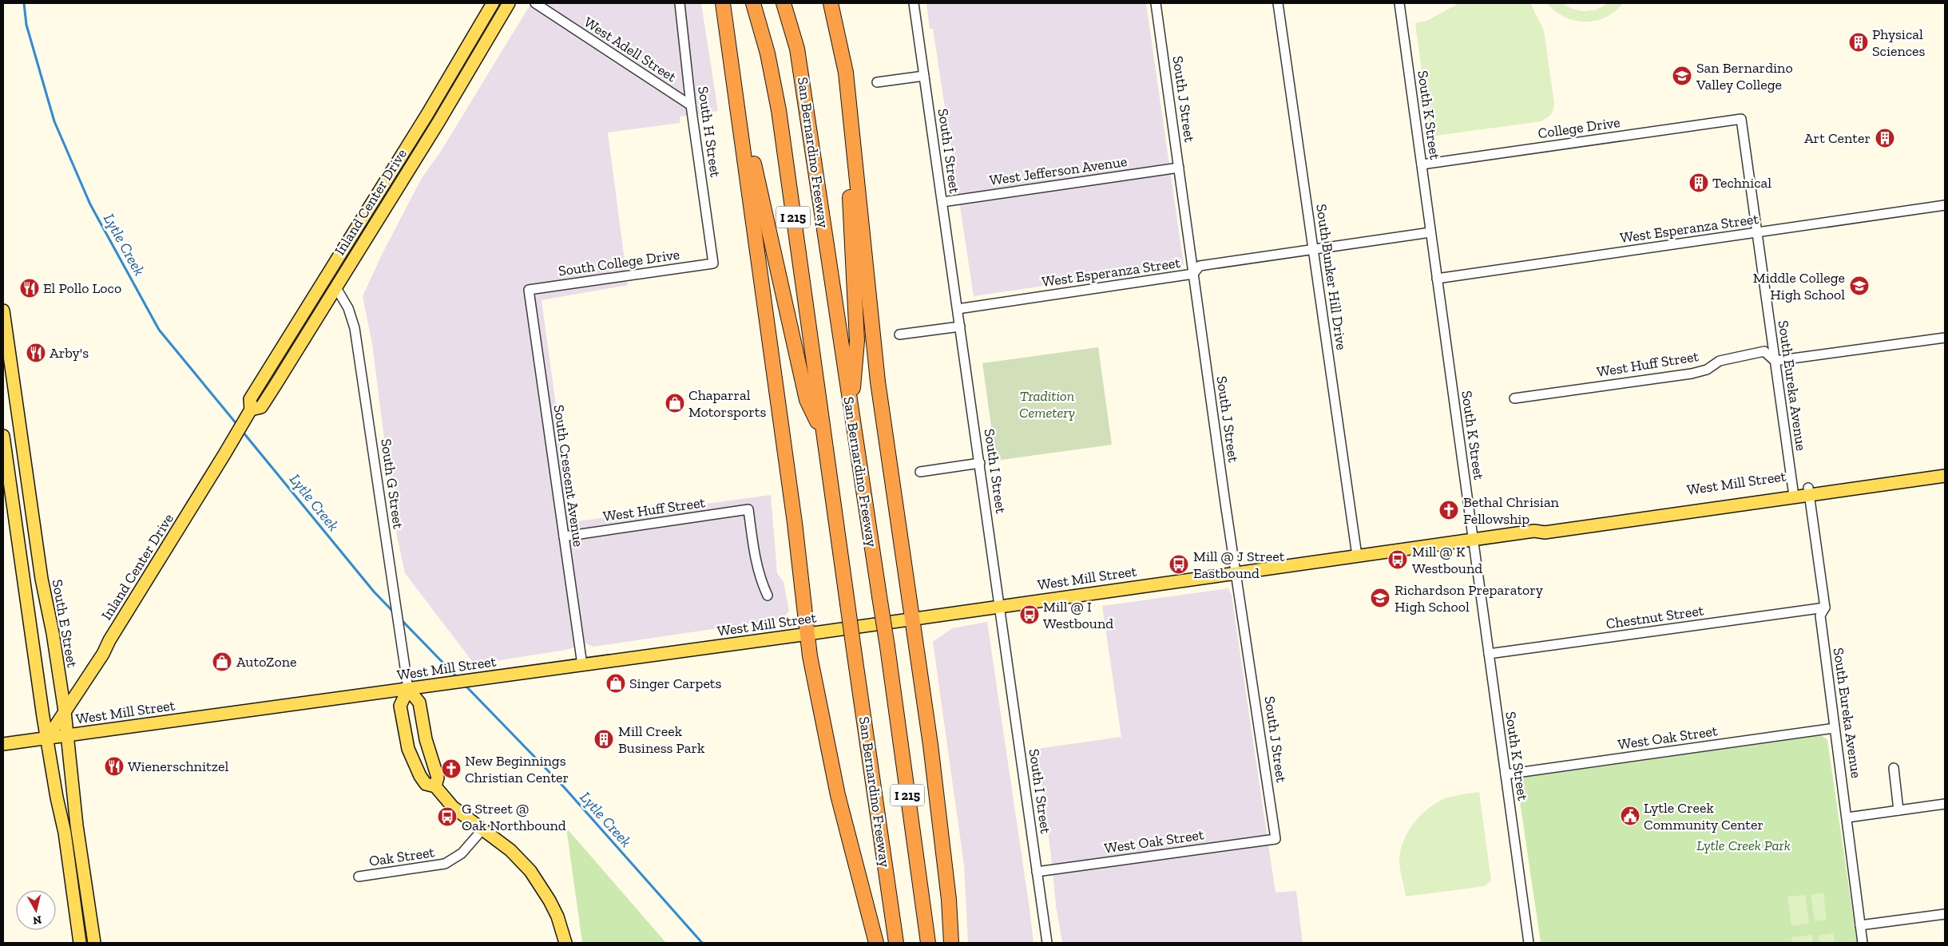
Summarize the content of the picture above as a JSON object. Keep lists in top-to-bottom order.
{
  "streets": {
    "highway": ["San Bernardino Freeway", "I 215"],
    "main road": [
      "Inland Center Drive",
      "West Mill Street",
      "South G Street",
      "South E Street"
    ],
    "street": [
      "West Adell Street",
      "South J Street",
      "South K Street",
      "College Drive",
      "South H Street",
      "South I Street",
      "West Jefferson Avenue",
      "West Esperanza Street",
      "South College Drive",
      "South Bunker Hill Drive",
      "West Huff Street",
      "South Eureka Avenue",
      "South Crescent Avenue",
      "Chestnut Street",
      "West Oak Street",
      "Oak Street"
    ]
  },
  "crossings": [
    ["West Adell Street", "South H Street"],
    ["South J Street", "West Jefferson Avenue"],
    ["South J Street", "West Esperanza Street"],
    ["South J Street", "West Mill Street"],
    ["South J Street", "West Oak Street"],
    ["South K Street", "College Drive"],
    ["South K Street", "West Esperanza Street"],
    ["South K Street", "West Mill Street"],
    ["South K Street", "Chestnut Street"],
    ["South K Street", "West Oak Street"],
    ["College Drive", "South Eureka Avenue"],
    ["South H Street", "South College Drive"],
    ["South I Street", "West Jefferson Avenue"],
    ["South I Street", "West Esperanza Street"],
    ["South I Street", "West Mill Street"],
    ["South I Street", "West Oak Street"],
    ["Inland Center Drive", "West Mill Street"],
    ["Inland Center Drive", "South G Street"],
    ["Inland Center Drive", "South E Street"],
    ["West Esperanza Street", "South Bunker Hill Drive"],
    ["West Esperanza Street", "South Eureka Avenue"],
    ["South College Drive", "South Crescent Avenue"],
    ["South Bunker Hill Drive", "West Mill Street"],
    ["West Huff Street", "South Eureka Avenue"],
    ["West Huff Street", "South Crescent Avenue"],
    ["South Eureka Avenue", "West Mill Street"],
    ["South Eureka Avenue", "Chestnut Street"],
    ["South Eureka Avenue", "West Oak Street"],
    ["South Crescent Avenue", "West Mill Street"],
    ["West Mill Street", "South G Street"],
    ["West Mill Street", "South E Street"]
  ],
  "water": ["Lytle Creek"],
  "parks": ["Tradition Cemetery", "Lytle Creek Park"],
  "places": {
    "building": [
      "Physical Sciences",
      "Art Center",
      "Technical",
      "Mill Creek Business Park"
    ],
    "school or university": ["San Bernardino Valley College", "Middle College High School", "Richardson Preparatory High School"],
    "restaurant": ["El Pollo Loco", "Arby's", "Wienerschnitzel"],
    "shop": ["Chaparral Motorsports", "AutoZone", "Singer Carpets"],
    "church": ["Bethal Chrisian Fellowship", "New Beginnings Christian Center"],
    "bus stop": [
      "Mill @ K Westbound",
      "Mill @ J Street Eastbound",
      "Mill @ I Westbound",
      "G Street @ Oak Northbound"
    ],
    "public building": ["Lytle Creek Community Center"]
  },
  "north": "bottom"
}
